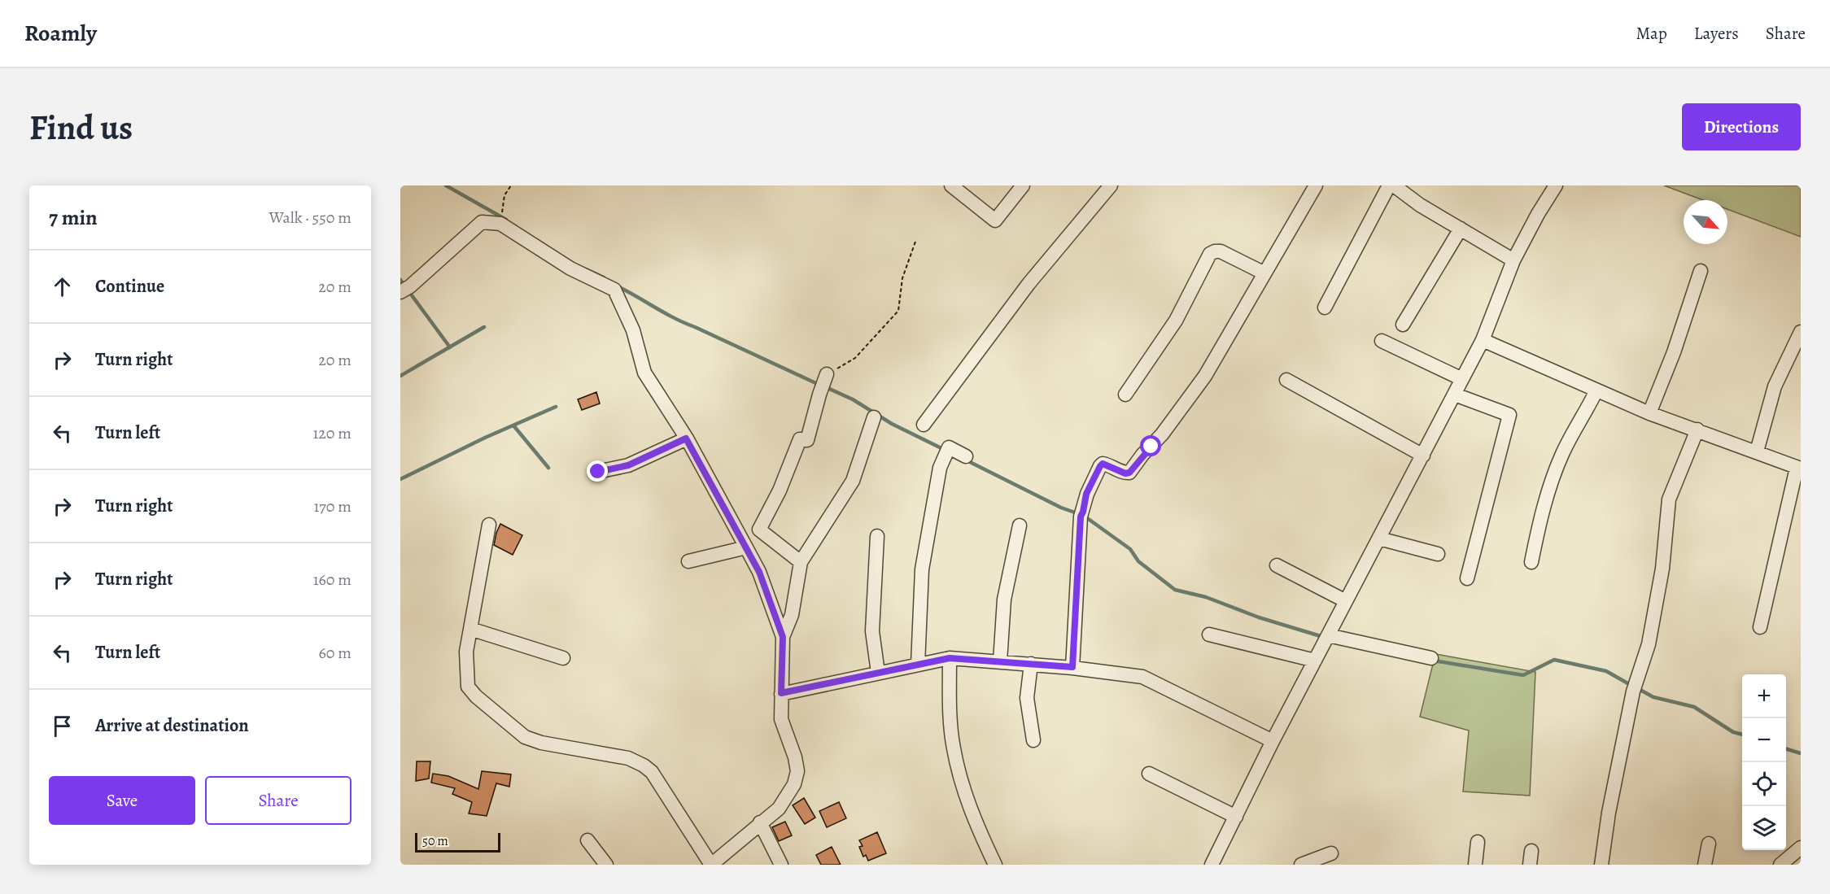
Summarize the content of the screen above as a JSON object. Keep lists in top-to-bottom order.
{
  "scale_bar": "50 m",
  "north": "bottom right",
  "page": {
    "header": "Roamly",
    "nav": ["Map", "Layers", "Share"],
    "buttons": [
      "Directions",
      ["Save", "Share"]
    ],
    "title": "Find us",
    "heading": ["7 min", "Walk · 550 m"],
    "list": [
      ["Continue", "20 m"],
      ["Turn right", "20 m"],
      ["Turn left", "120 m"],
      ["Turn right", "170 m"],
      ["Turn right", "160 m"],
      ["Turn left", "60 m"],
      "Arrive at destination"
    ],
    "map_buttons": ["+", "−"],
    "scale": "50 m"
  }
}
